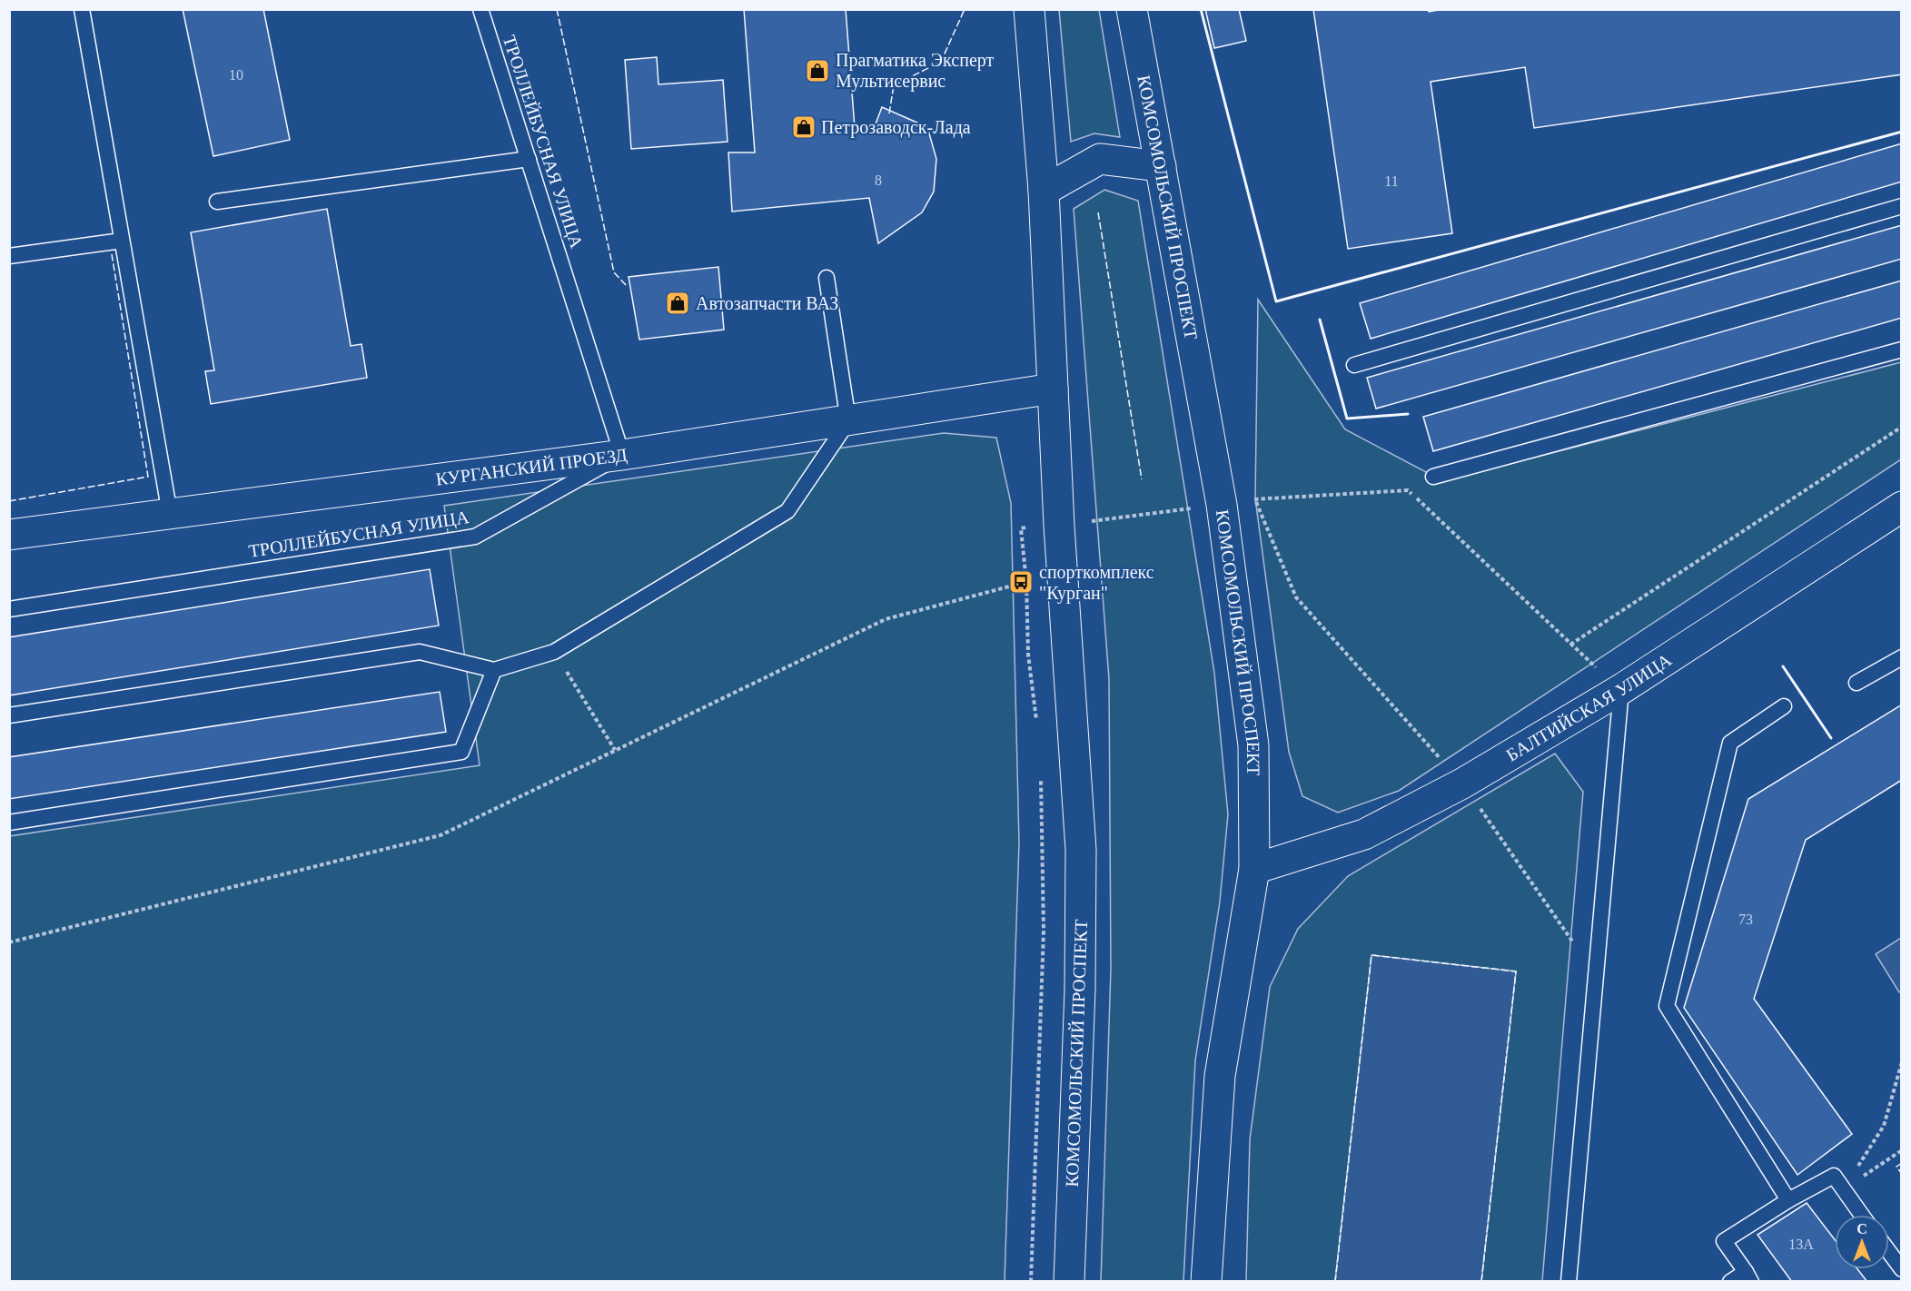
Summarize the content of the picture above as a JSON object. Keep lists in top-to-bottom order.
{
  "streets": {
    "main road": ["КОМСОМОЛЬСКИЙ ПРОСПЕКТ", "КУРГАНСКИЙ ПРОЕЗД", "БАЛТИЙСКАЯ УЛИЦА"],
    "lane": ["ТРОЛЛЕЙБУСНАЯ УЛИЦА"]
  },
  "crossings": [
    ["ТРОЛЛЕЙБУСНАЯ УЛИЦА", "КУРГАНСКИЙ ПРОЕЗД"],
    ["КОМСОМОЛЬСКИЙ ПРОСПЕКТ", "КУРГАНСКИЙ ПРОЕЗД"],
    ["КОМСОМОЛЬСКИЙ ПРОСПЕКТ", "БАЛТИЙСКАЯ УЛИЦА"]
  ],
  "places": {
    "shop": ["Прагматика Эксперт Мультисервис", "Петрозаводск-Лада", "Автозапчасти ВАЗ"],
    "bus stop": ["спорткомплекс \"Курган\""]
  },
  "house_numbers": [
    "10",
    "8",
    "11",
    "73",
    "13А"
  ],
  "north": "top"
}
